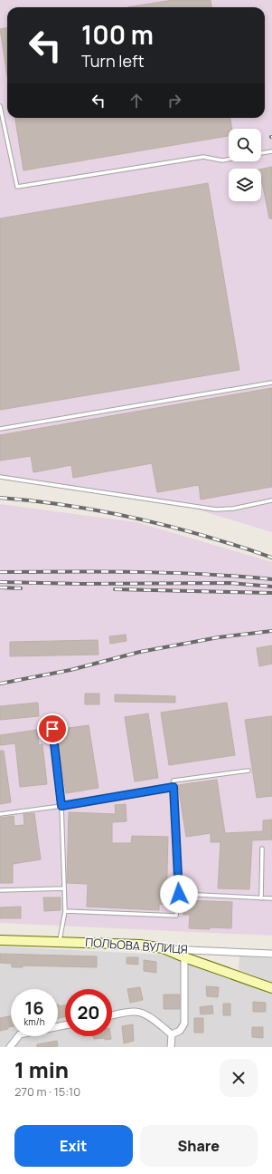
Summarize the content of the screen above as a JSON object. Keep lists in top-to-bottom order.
{
  "streets": {
    "main road": ["ПОЛЬОВА ВУЛИЦЯ"]
  },
  "page": {
    "turn": ["100 m", "Turn left"],
    "speed": "16 km/h",
    "limit": "20",
    "heading": ["1 min", "270 m · 15:10"],
    "buttons": ["Exit", "Share"]
  }
}
